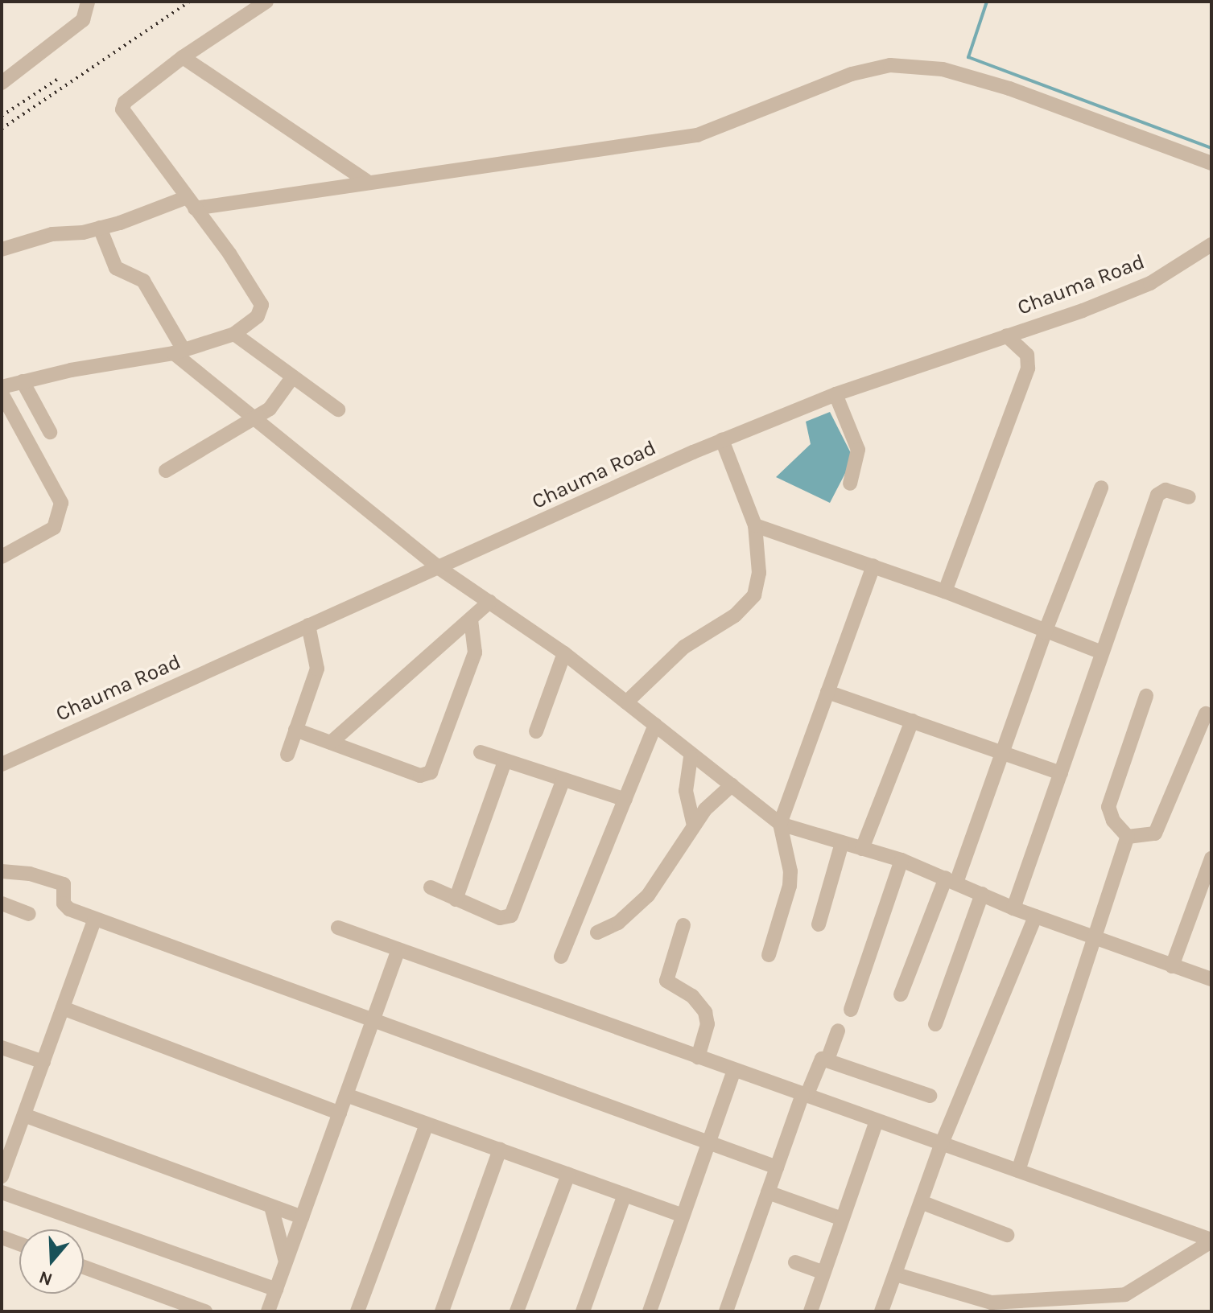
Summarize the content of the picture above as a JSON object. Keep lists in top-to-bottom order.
{
  "streets": {
    "street": ["Chauma Road"]
  },
  "north": "bottom"
}
